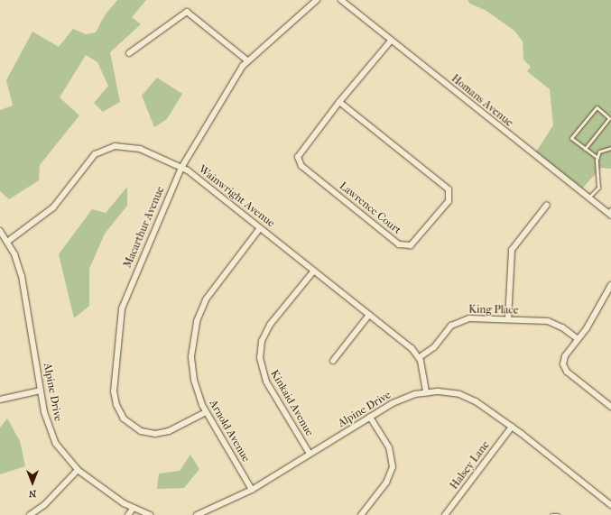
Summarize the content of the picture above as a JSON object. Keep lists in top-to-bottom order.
{
  "streets": {
    "street": [
      "Homans Avenue",
      "Wainwright Avenue",
      "Lawrence Court",
      "Macarthur Avenue",
      "King Place",
      "Alpine Drive",
      "Kinkaid Avenue",
      "Arnold Avenue",
      "Halsey Lane"
    ]
  },
  "crossings": [
    ["Homans Avenue", "Lawrence Court"],
    ["Wainwright Avenue", "Macarthur Avenue"],
    ["Wainwright Avenue", "King Place"],
    ["Wainwright Avenue", "Alpine Drive"],
    ["Wainwright Avenue", "Kinkaid Avenue"],
    ["Wainwright Avenue", "Arnold Avenue"],
    ["Macarthur Avenue", "Arnold Avenue"],
    ["Alpine Drive", "Kinkaid Avenue"],
    ["Alpine Drive", "Arnold Avenue"],
    ["Alpine Drive", "Halsey Lane"]
  ],
  "north": "bottom"
}
